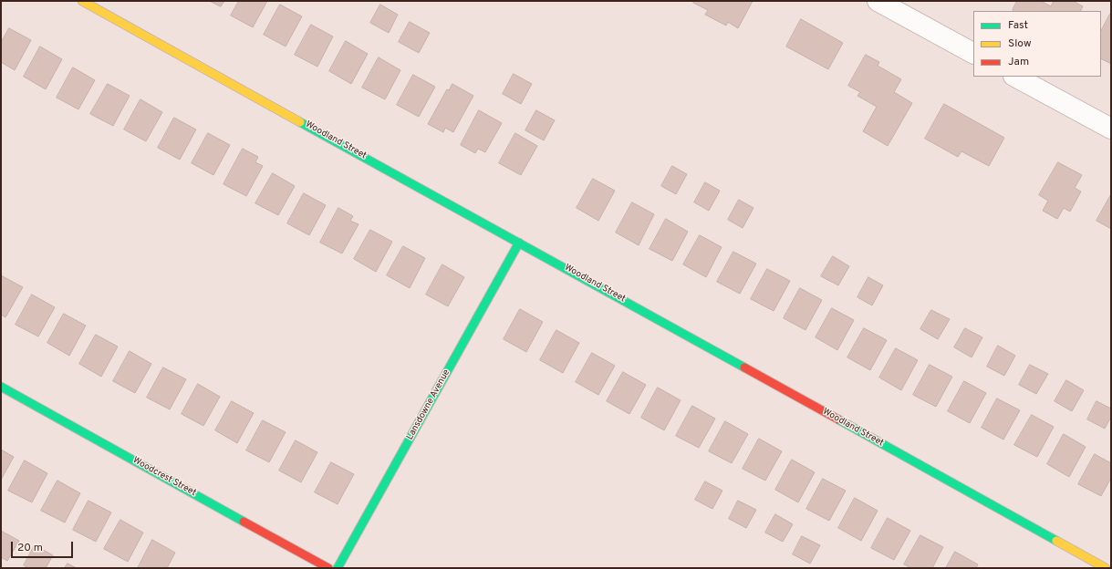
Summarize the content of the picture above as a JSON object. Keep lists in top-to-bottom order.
{
  "streets": {
    "street": ["Woodland Street", "Lansdowne Avenue", "Woodcrest Street"]
  },
  "crossings": [
    ["Woodland Street", "Lansdowne Avenue"]
  ],
  "legend": ["Fast", "Slow", "Jam"],
  "scale_bar": "20 m"
}
